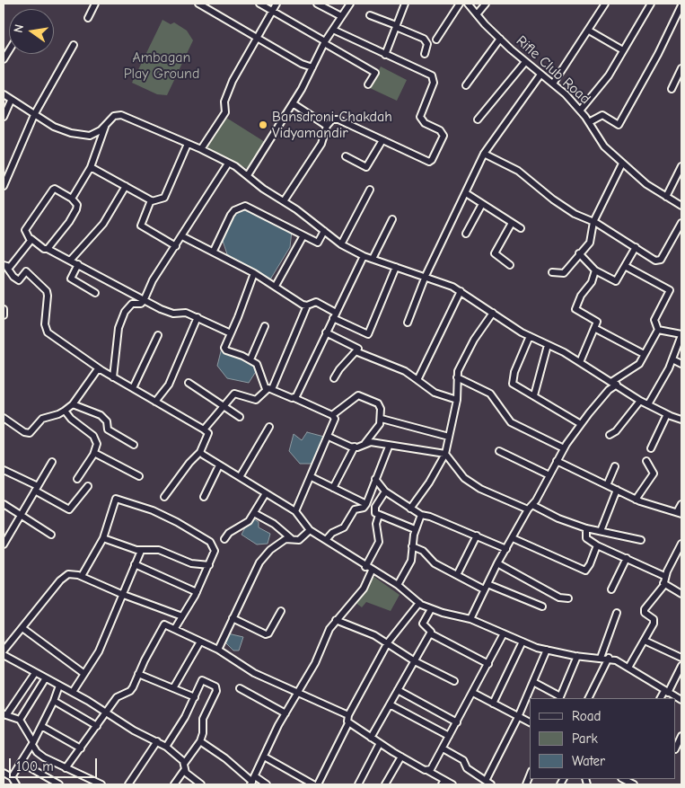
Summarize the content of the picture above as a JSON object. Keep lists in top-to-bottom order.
{
  "streets": {
    "street": ["Rifle Club Road"]
  },
  "parks": ["Ambagan Play Ground"],
  "places": ["Bansdroni Chakdah Vidyamandir"],
  "legend": ["Road", "Park", "Water"],
  "scale_bar": "100 m",
  "north": "left"
}
